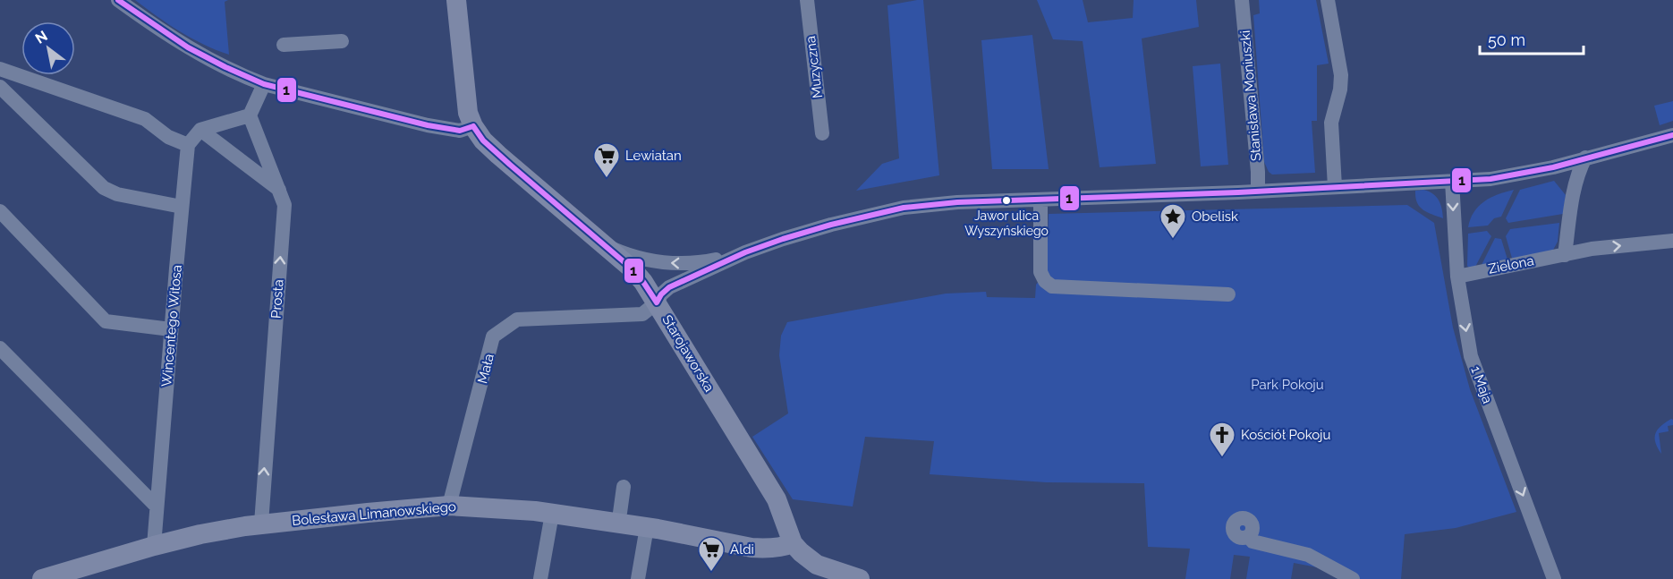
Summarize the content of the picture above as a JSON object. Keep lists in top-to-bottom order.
{
  "streets": {
    "main road": ["Starojaworska", "Bolesława Limanowskiego"],
    "street": [
      "Muzyczna",
      "Stanisława Moniuszki",
      "Zielona",
      "Prosta",
      "Wincentego Witosa",
      "Mała",
      "1 Maja"
    ]
  },
  "crossings": [
    ["Zielona", "1 Maja"],
    ["Prosta", "Bolesława Limanowskiego"],
    ["Wincentego Witosa", "Bolesława Limanowskiego"],
    ["Starojaworska", "Mała"],
    ["Starojaworska", "Bolesława Limanowskiego"],
    ["Mała", "Bolesława Limanowskiego"]
  ],
  "one_way": ["Prosta", "1 Maja"],
  "parks": ["Park Pokoju"],
  "places": {
    "supermarket": ["Lewiatan", "Aldi"],
    "other": ["Jawor ulica Wyszyńskiego"],
    "place": ["Obelisk"],
    "church": ["Kościół Pokoju"]
  },
  "lines": ["transit line 1"],
  "scale_bar": "50 m",
  "north": "top left"
}
